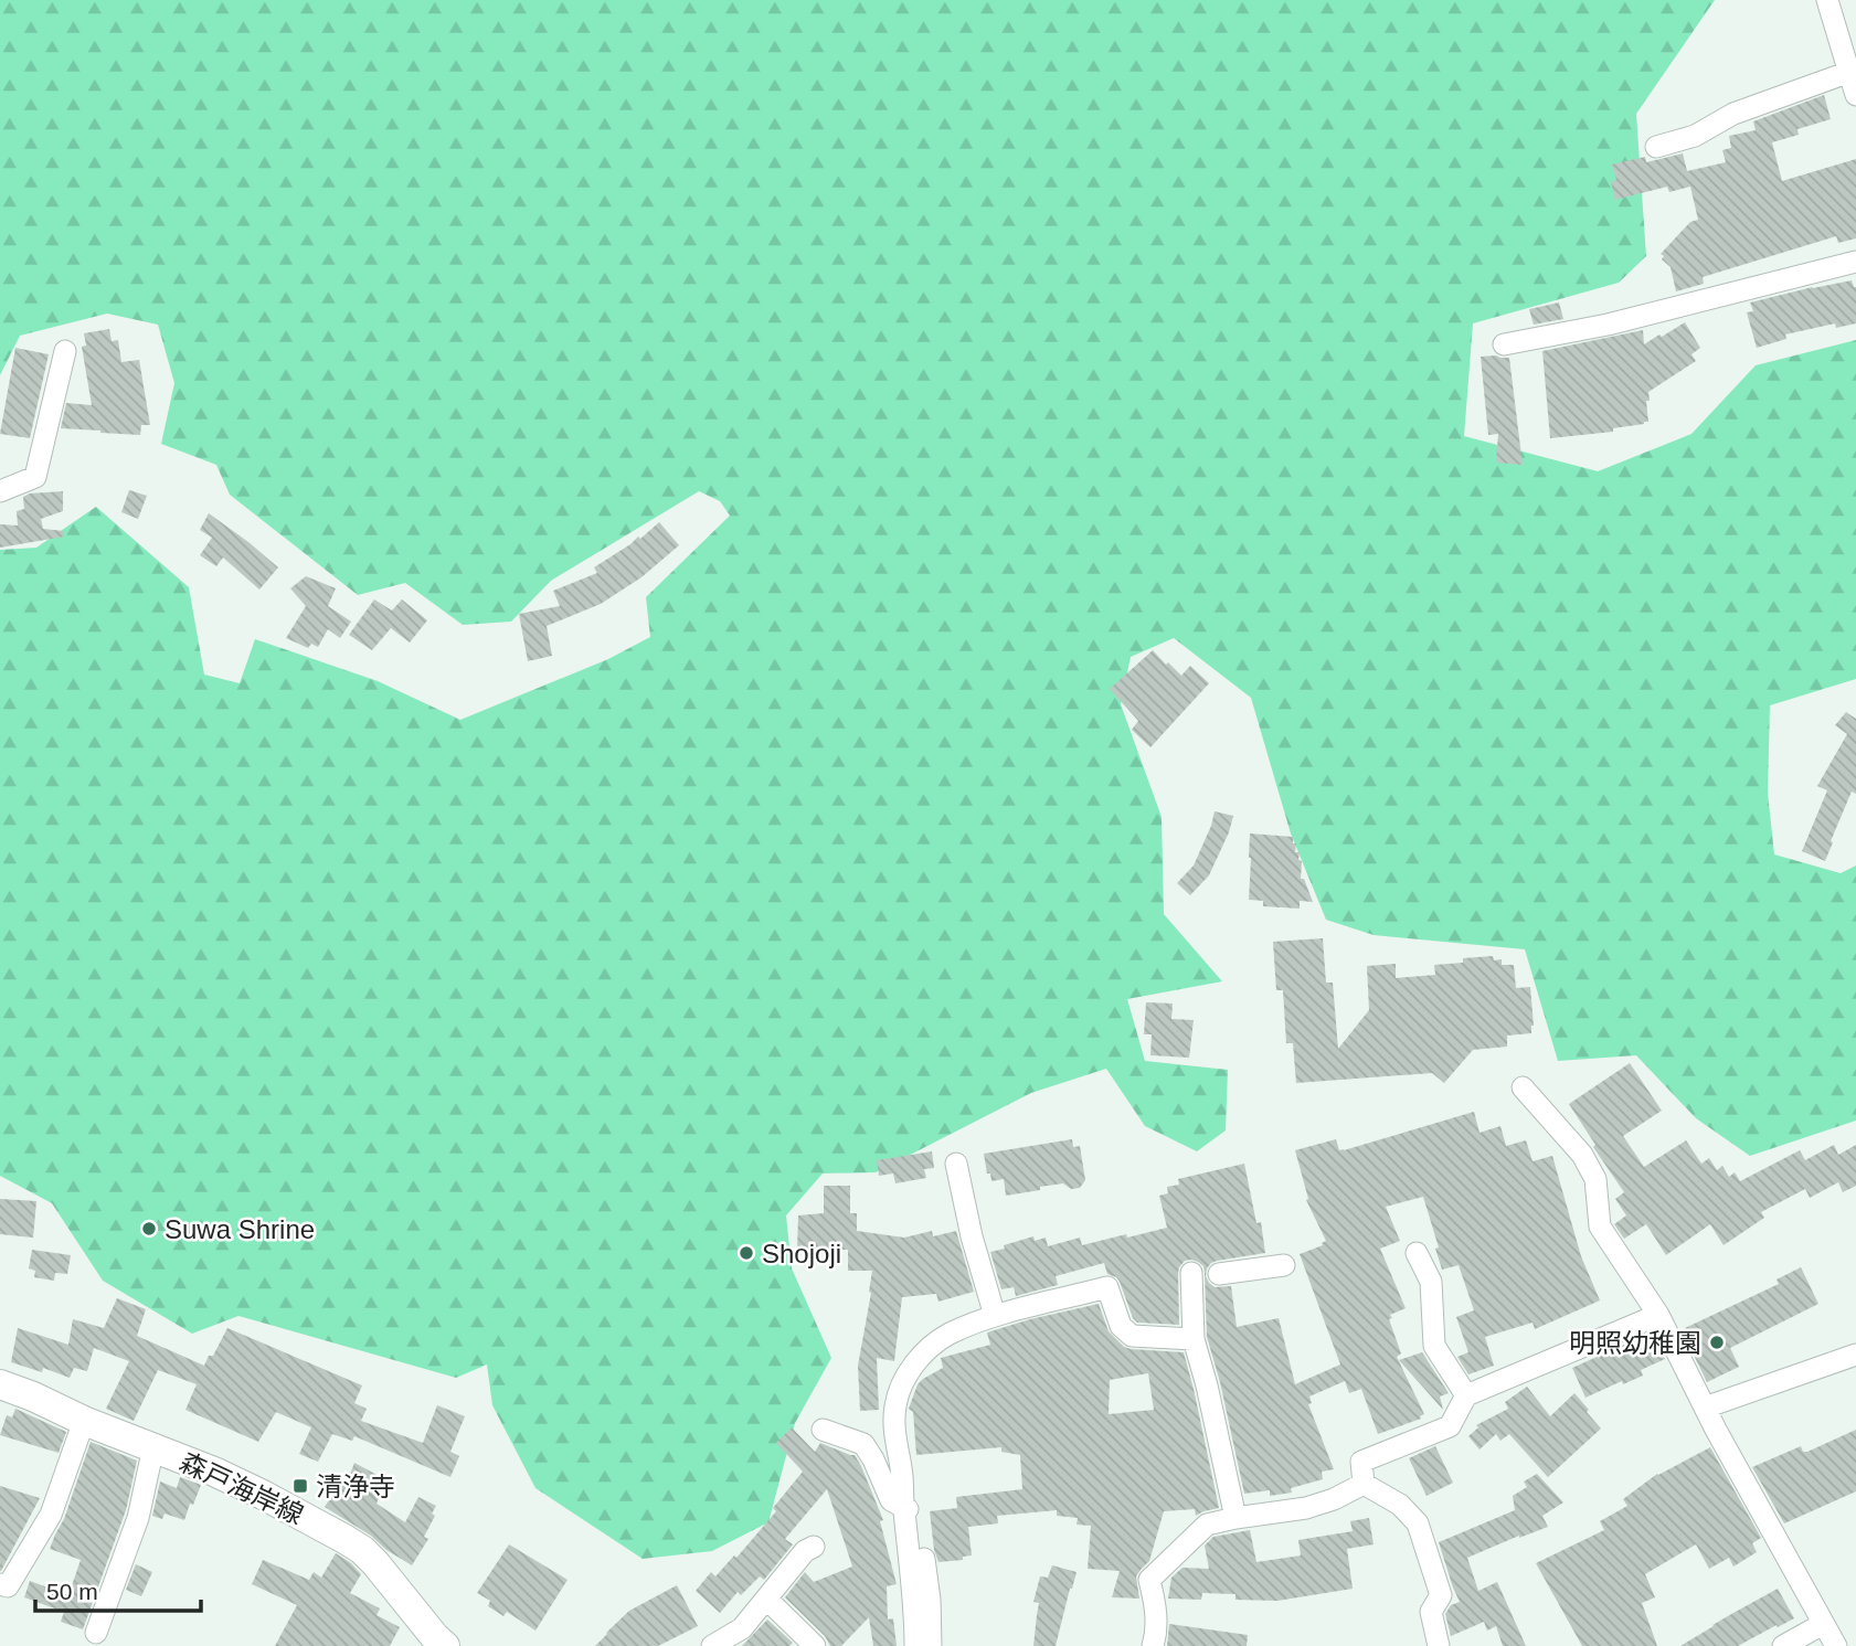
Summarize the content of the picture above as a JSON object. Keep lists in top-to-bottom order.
{
  "streets": {
    "main road": ["森戸海岸線"]
  },
  "places": {
    "other": ["Suwa Shrine", "Shojoji", "明照幼稚園"],
    "transit": ["清浄寺"]
  },
  "scale_bar": "50 m"
}
